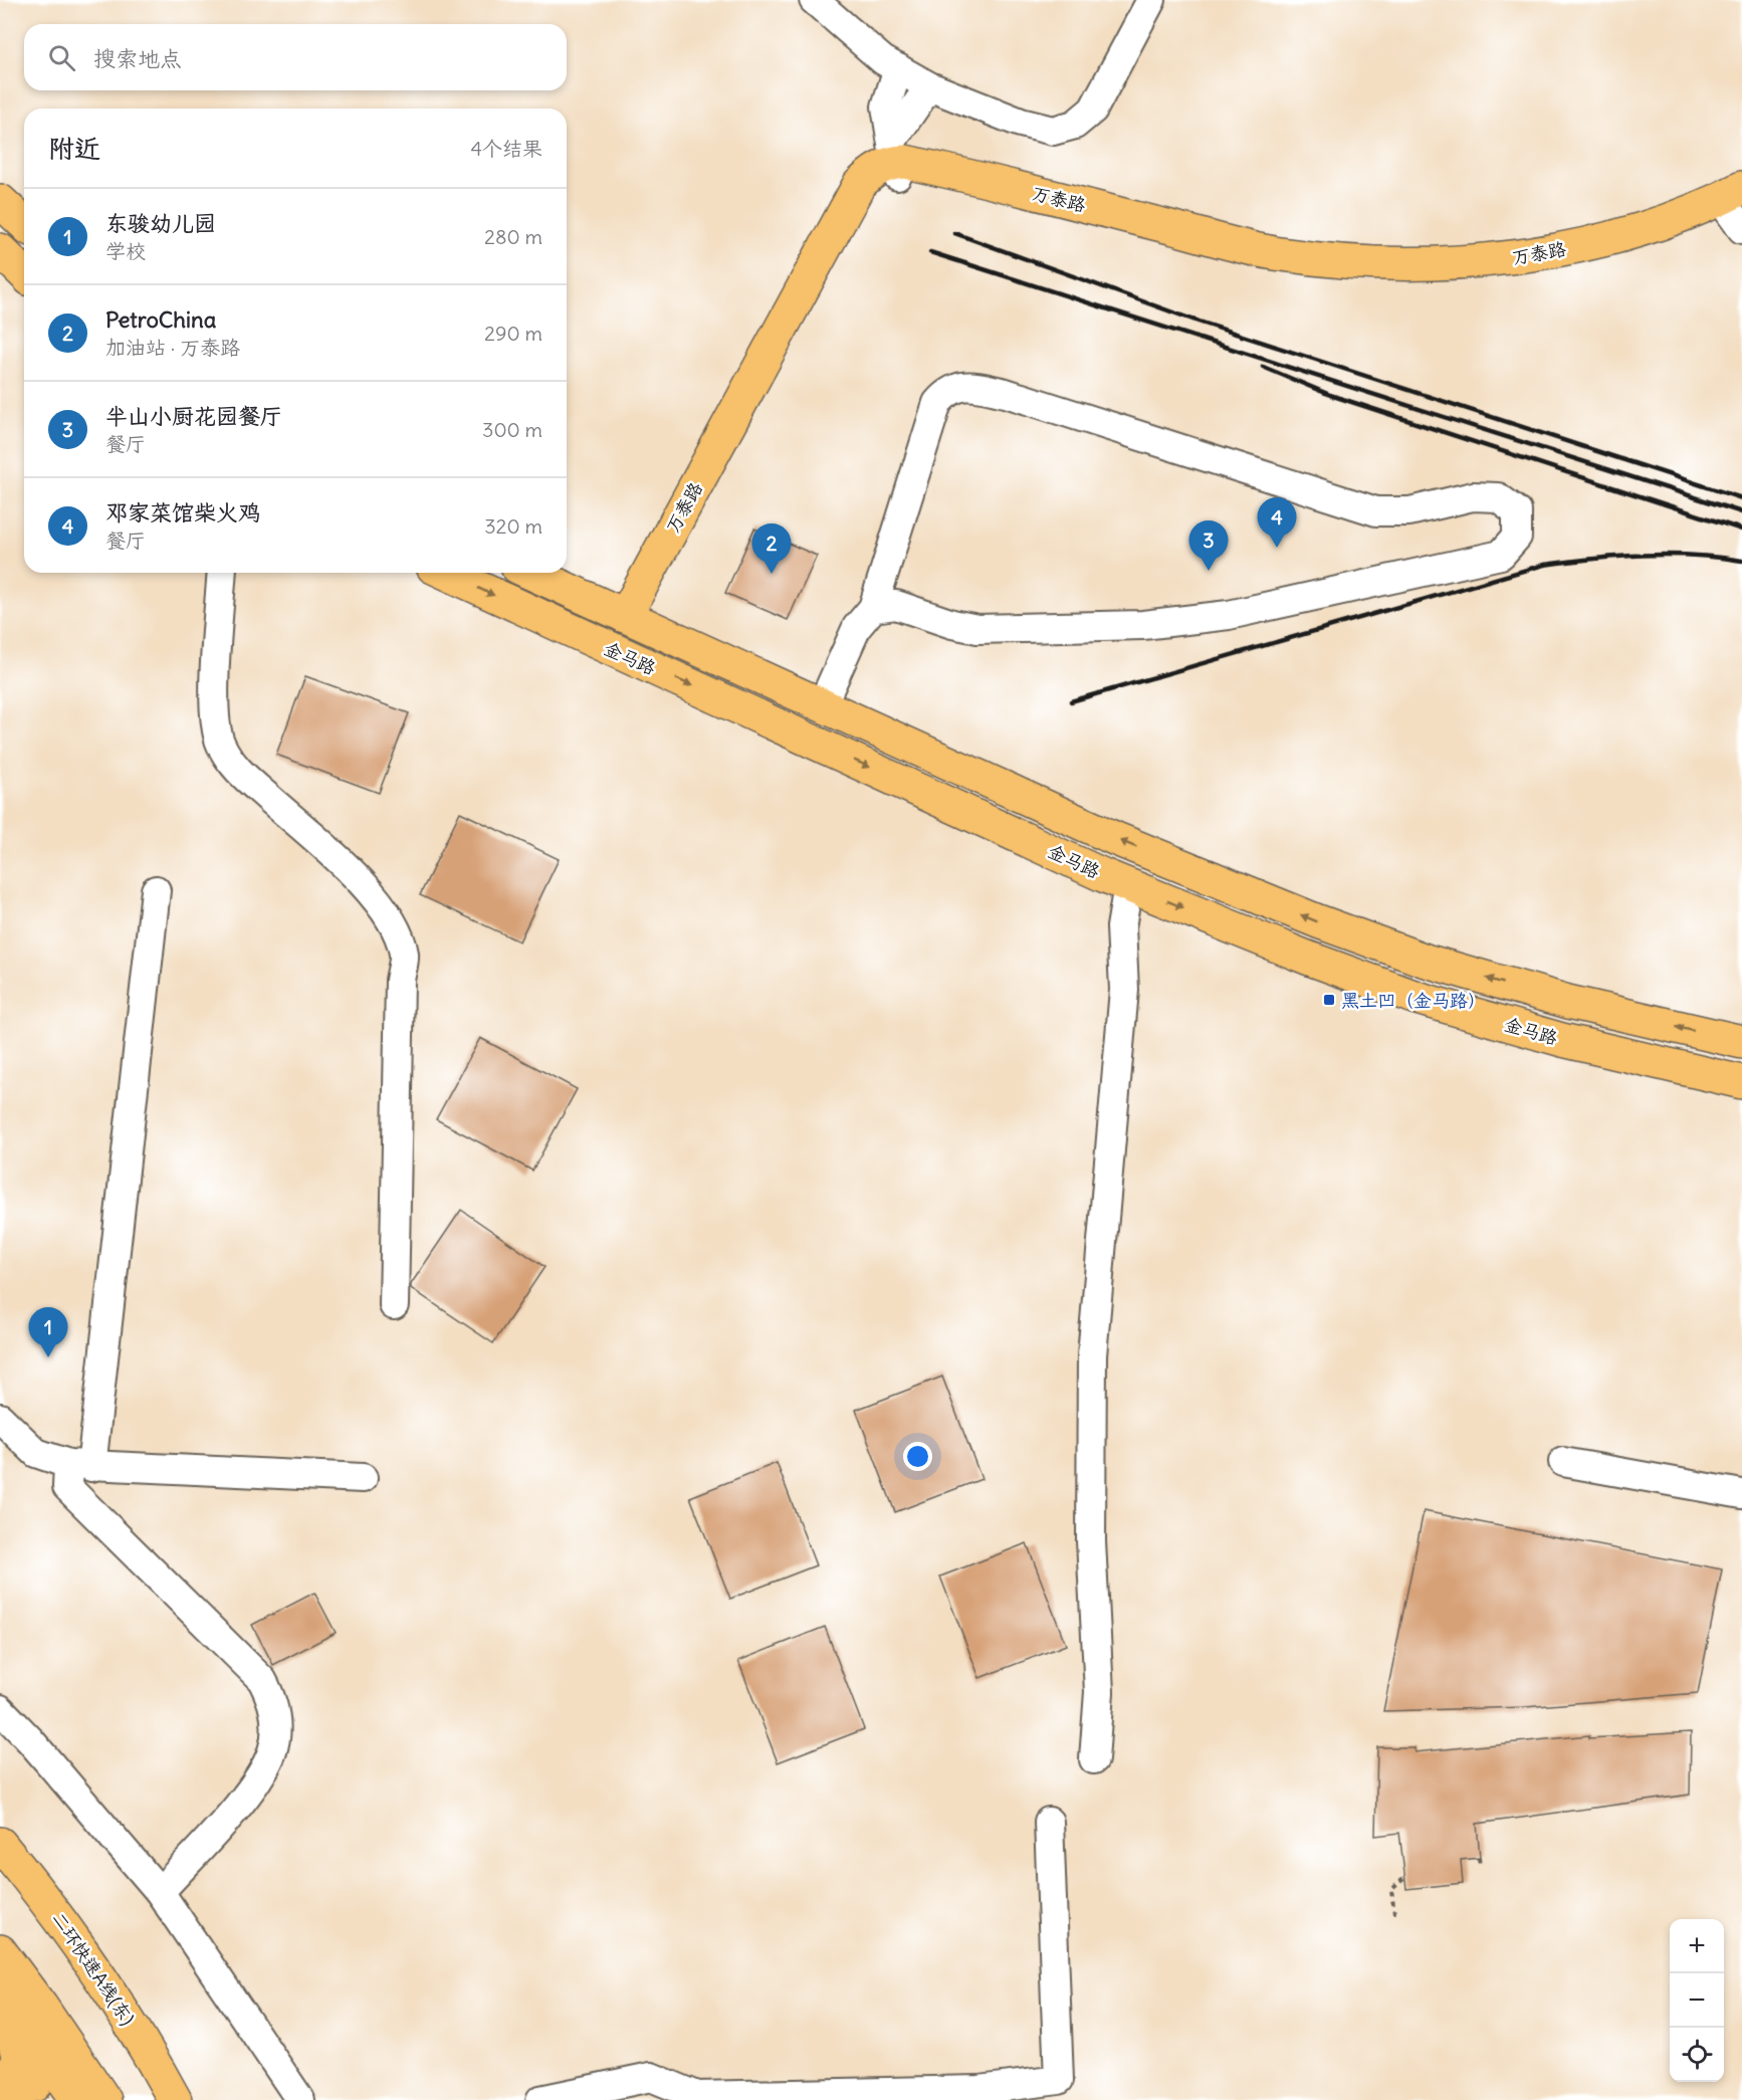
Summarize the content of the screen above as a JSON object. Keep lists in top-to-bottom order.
{
  "streets": {
    "main road": ["万泰路", "金马路", "二环快速A线(东)"]
  },
  "crossings": [
    ["万泰路", "金马路"]
  ],
  "places": {
    "transit": ["黑土凹（金马路）"]
  },
  "page": {
    "search": "搜索地点",
    "heading": ["附近", "4个结果"],
    "list": [
      {
        "mark": "1",
        "name": "东骏幼儿园",
        "note": "学校",
        "value": "280 m"
      },
      {
        "mark": "2",
        "name": "PetroChina",
        "note": "加油站 · 万泰路",
        "value": "290 m"
      },
      {
        "mark": "3",
        "name": "半山小厨花园餐厅",
        "note": "餐厅",
        "value": "300 m"
      },
      {
        "mark": "4",
        "name": "邓家菜馆柴火鸡",
        "note": "餐厅",
        "value": "320 m"
      }
    ],
    "pins": [
      "4",
      "3",
      "2",
      "1"
    ],
    "map_buttons": ["+", "−"]
  }
}
